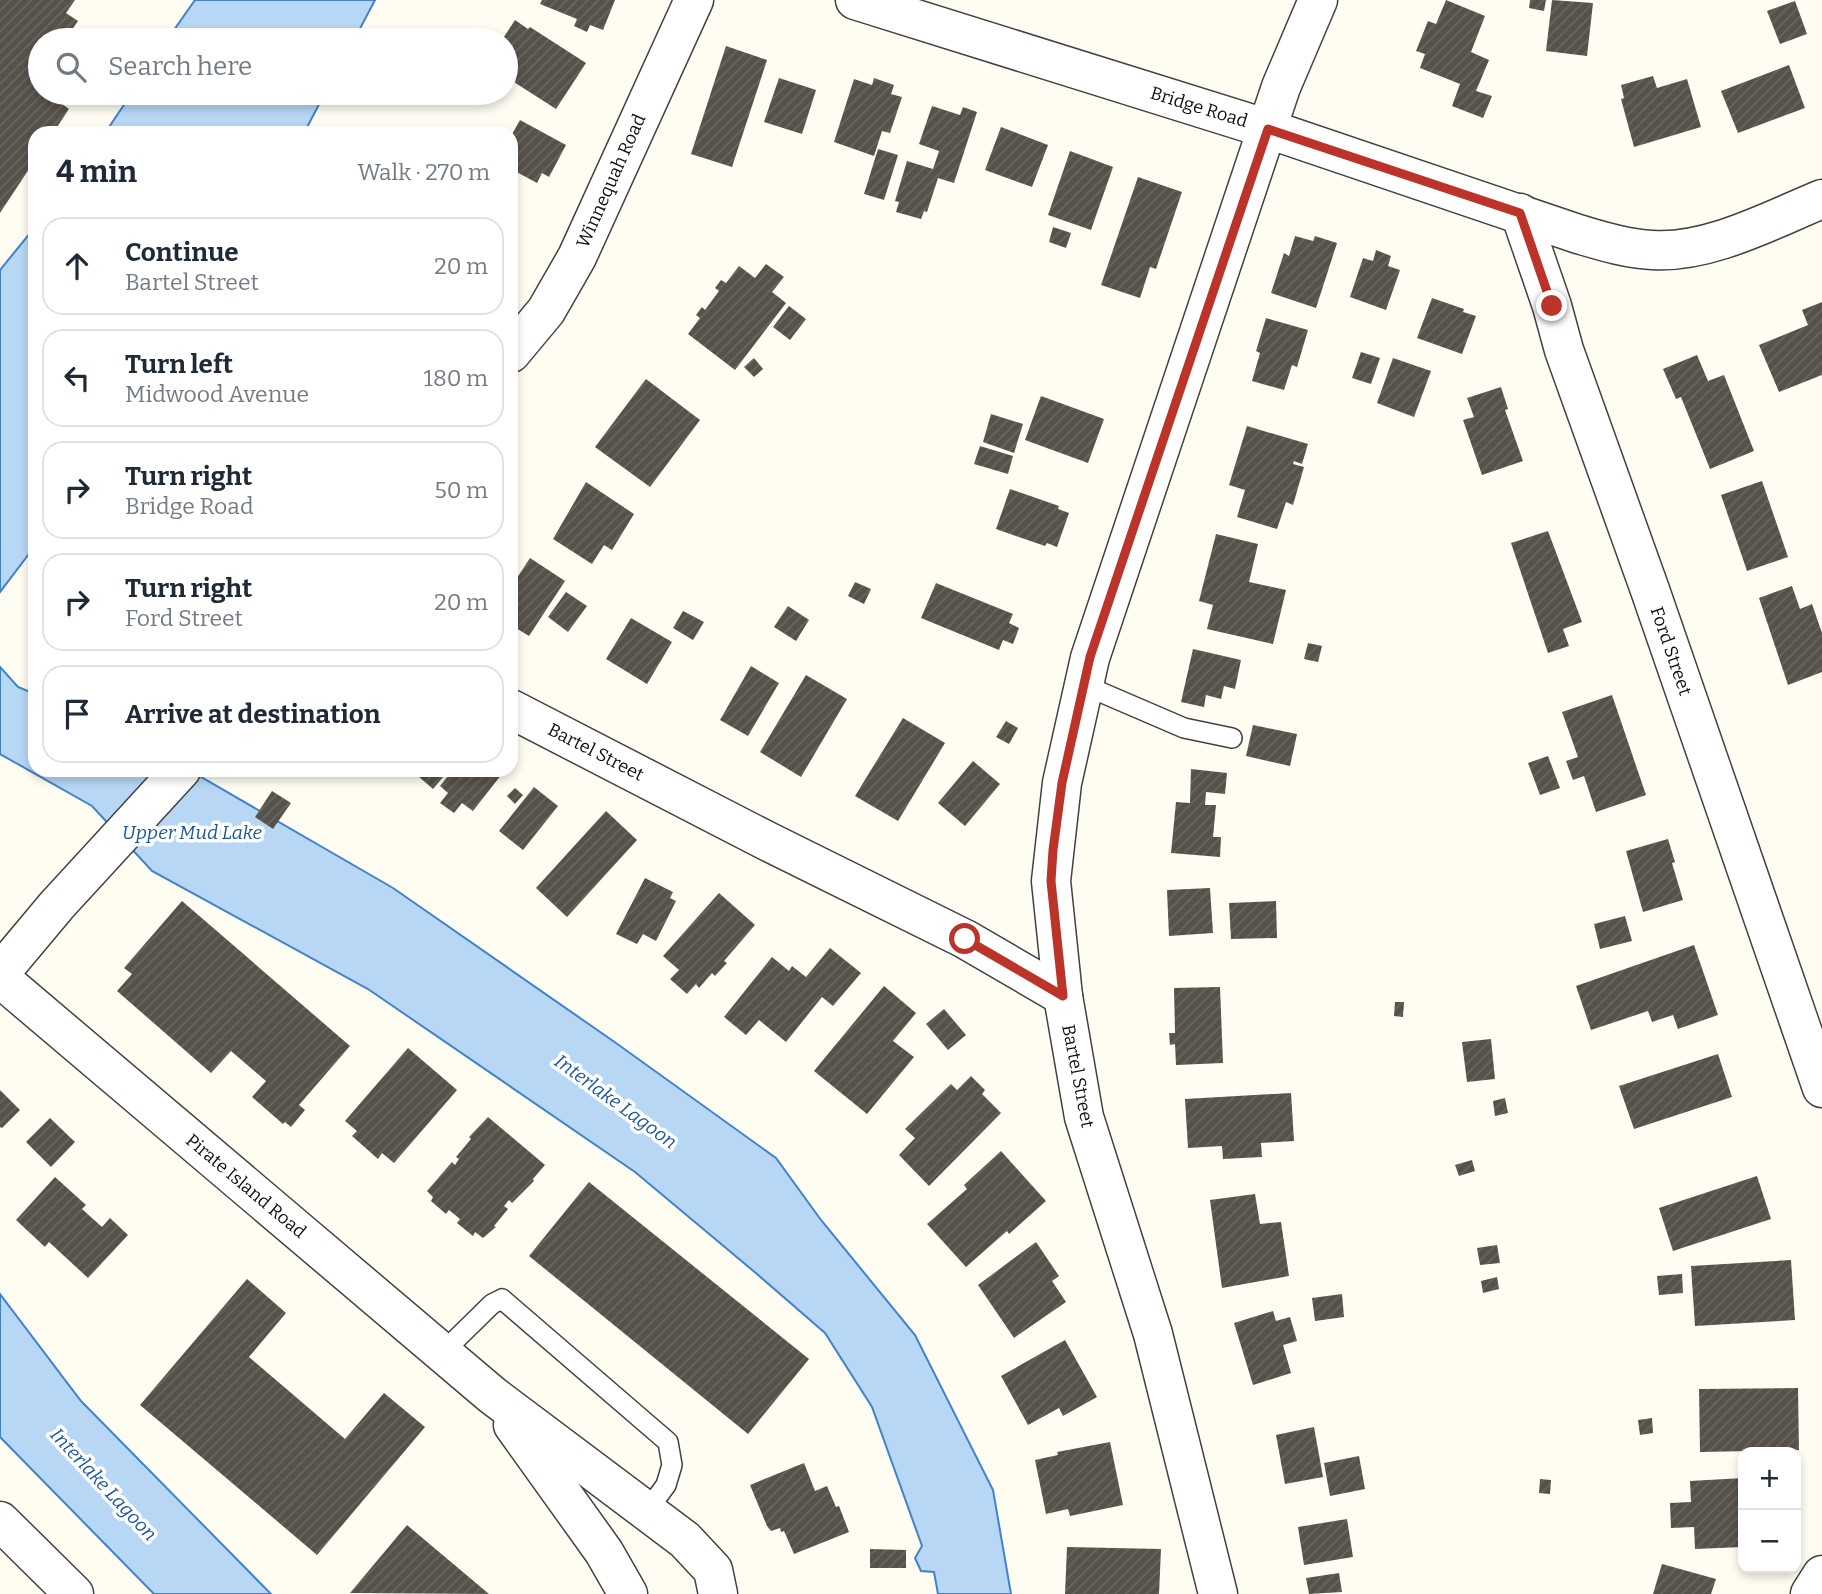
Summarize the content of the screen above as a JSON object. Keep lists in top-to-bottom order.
{
  "streets": {
    "street": [
      "Bridge Road",
      "Winnequah Road",
      "Ford Street",
      "Bartel Street",
      "Pirate Island Road"
    ]
  },
  "crossings": [
    ["Bridge Road", "Ford Street"]
  ],
  "water": ["Upper Mud Lake", "Interlake Lagoon"],
  "page": {
    "search": "Search here",
    "heading": ["4 min", "Walk · 270 m"],
    "list": [
      ["Continue", "Bartel Street", "20 m"],
      ["Turn left", "Midwood Avenue", "180 m"],
      ["Turn right", "Bridge Road", "50 m"],
      ["Turn right", "Ford Street", "20 m"],
      "Arrive at destination"
    ],
    "map_buttons": ["+", "−"]
  }
}
